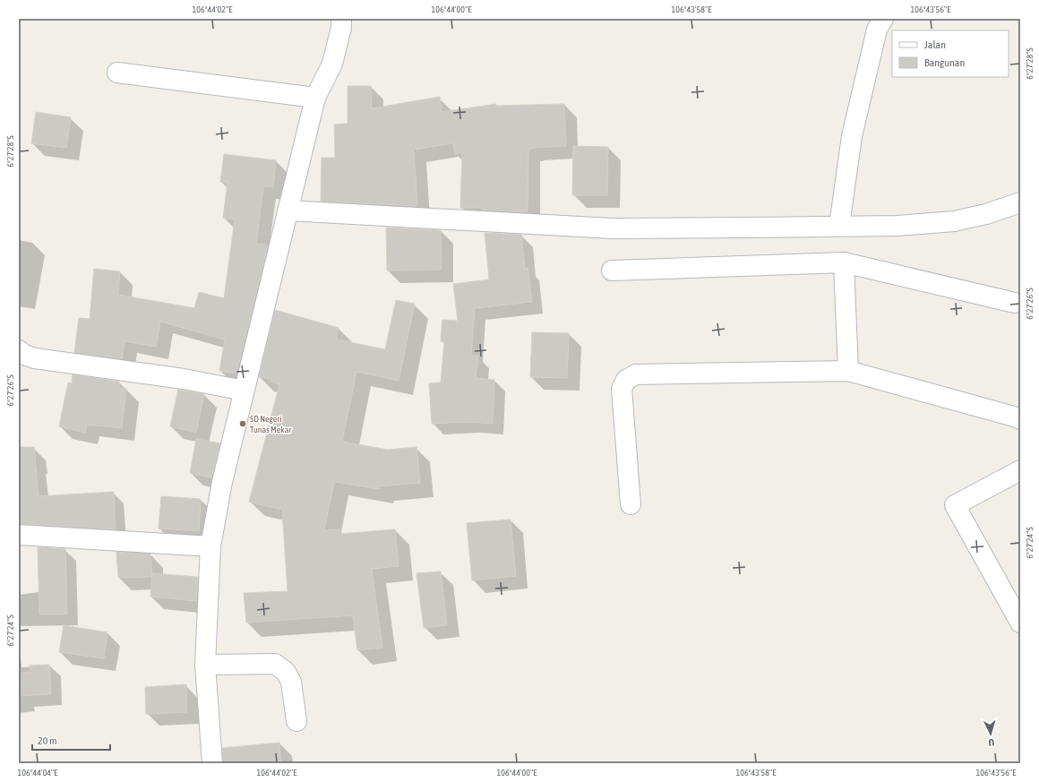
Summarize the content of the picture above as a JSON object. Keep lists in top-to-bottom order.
{
  "places": ["SD Negeri Tunas Mekar"],
  "legend": ["Jalan", "Bangunan"],
  "scale_bar": "20 m",
  "north": "bottom",
  "coordinates": [
    "106°44'02\"E",
    "106°44'00\"E",
    "106°43'58\"E",
    "106°43'56\"E",
    "6°27'28\"S",
    "6°27'26\"S",
    "6°27'24\"S",
    "106°44'04\"E"
  ]
}
